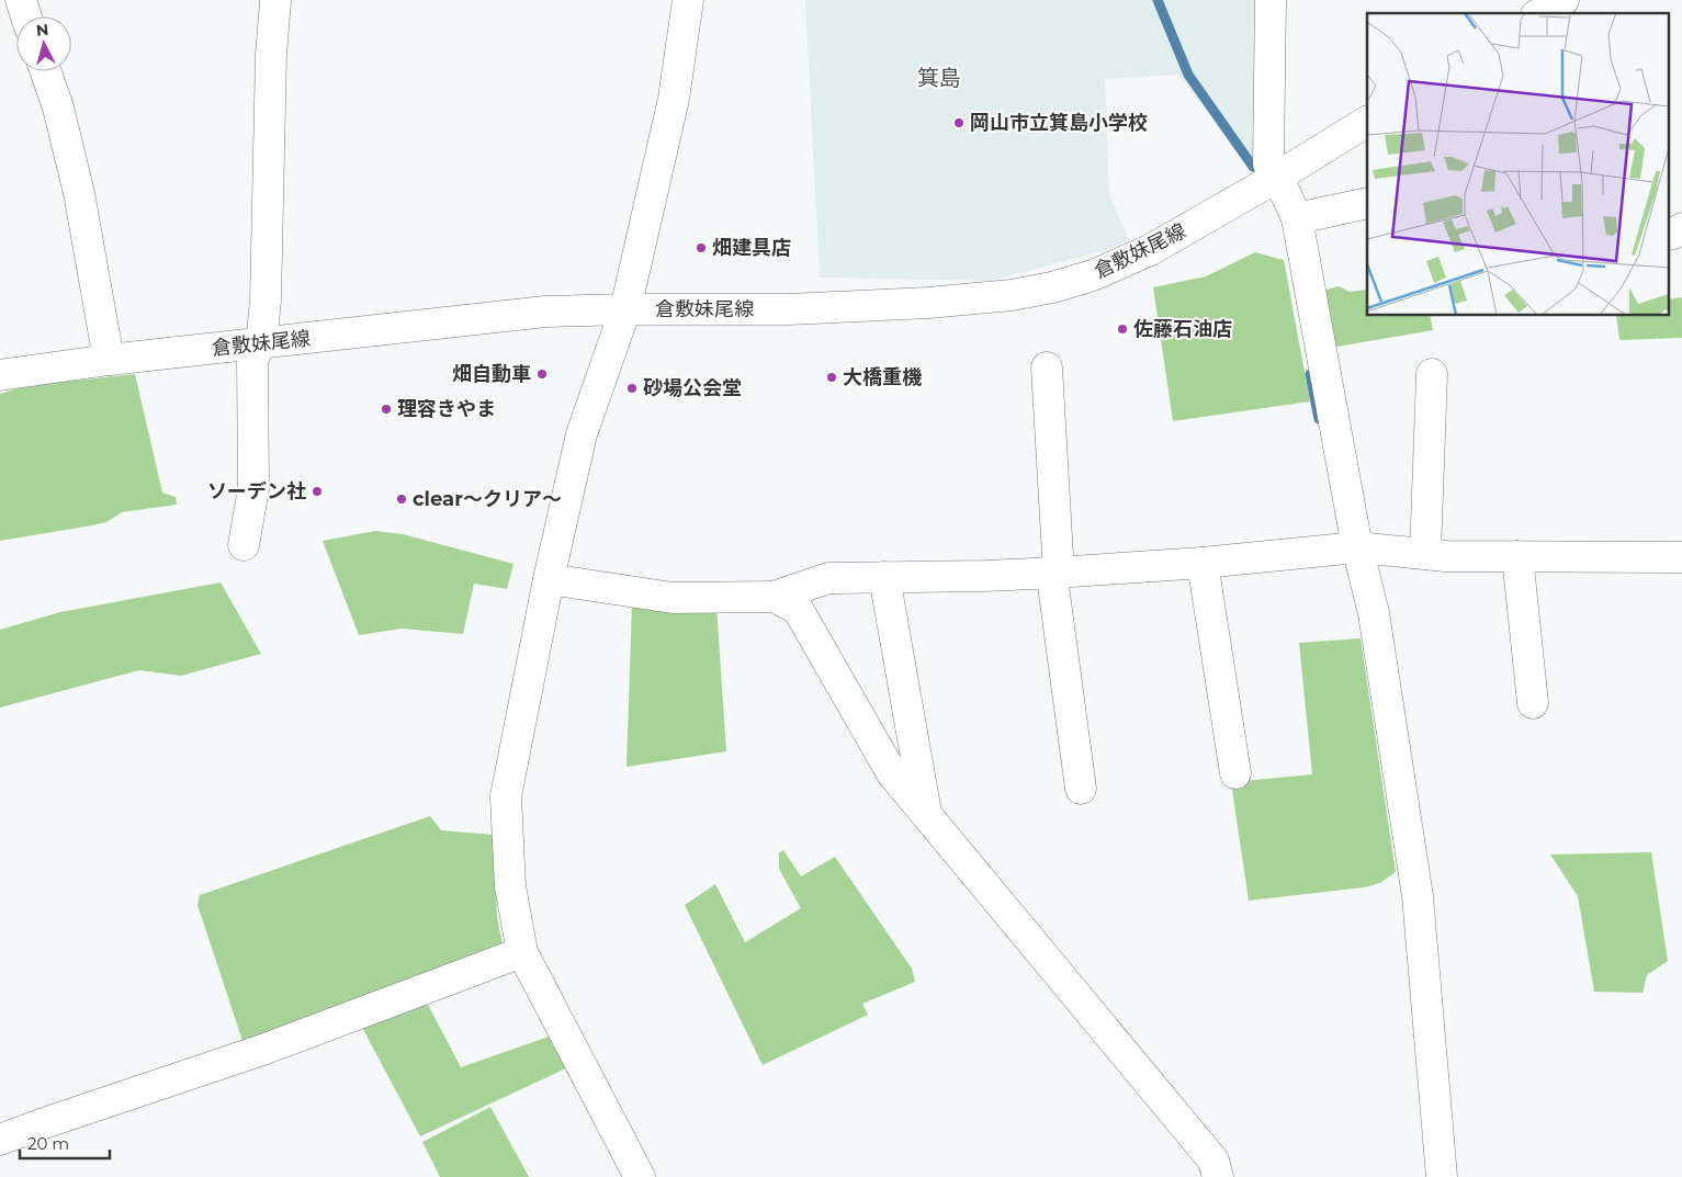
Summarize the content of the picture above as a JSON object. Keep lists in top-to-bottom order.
{
  "streets": {
    "street": ["倉敷妹尾線"]
  },
  "districts": ["箕島"],
  "places": [
    "岡山市立箕島小学校",
    "畑建具店",
    "佐藤石油店",
    "畑自動車",
    "大橋重機",
    "砂場公会堂",
    "理容きやま",
    "ソーデン社",
    "clear～クリア～"
  ],
  "scale_bar": "20 m",
  "north": "top"
}
